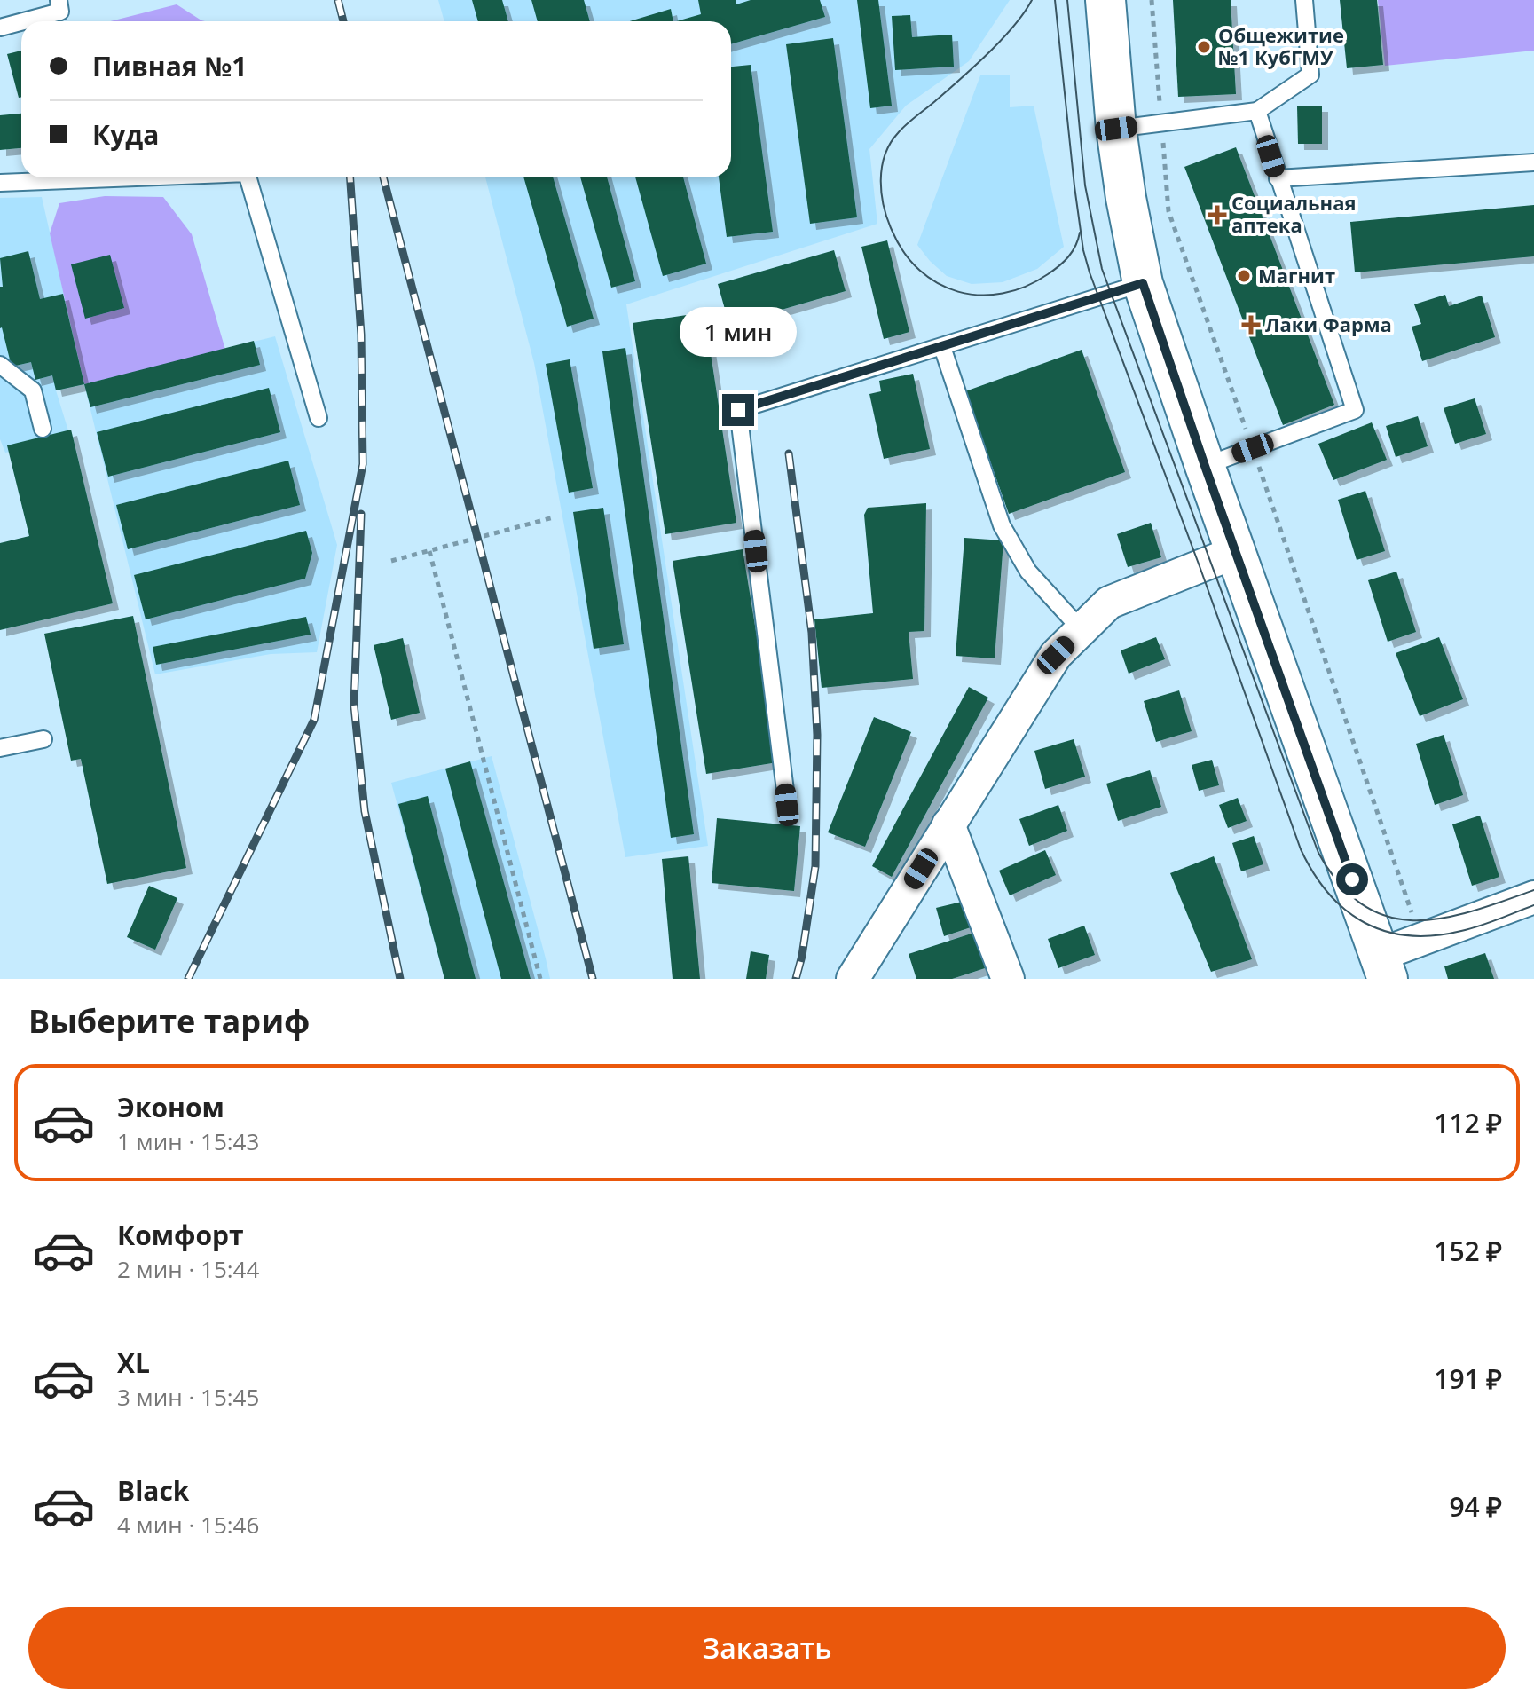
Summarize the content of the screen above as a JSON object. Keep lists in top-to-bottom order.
{
  "places": {
    "other": ["Общежитие №1 КубГМУ", "Магнит"],
    "health": ["Социальная аптека", "Лаки Фарма"]
  },
  "page": {
    "banner": ["Пивная №1", "Куда"],
    "bubble": "1 мин",
    "heading": "Выберите тариф",
    "list": [
      {
        "name": "Эконом",
        "note": "1 мин · 15:43",
        "value": "112 ₽"
      },
      {
        "name": "Комфорт",
        "note": "2 мин · 15:44",
        "value": "152 ₽"
      },
      {
        "name": "XL",
        "note": "3 мин · 15:45",
        "value": "191 ₽"
      },
      {
        "name": "Black",
        "note": "4 мин · 15:46",
        "value": "94 ₽"
      }
    ],
    "buttons": "Заказать"
  }
}
